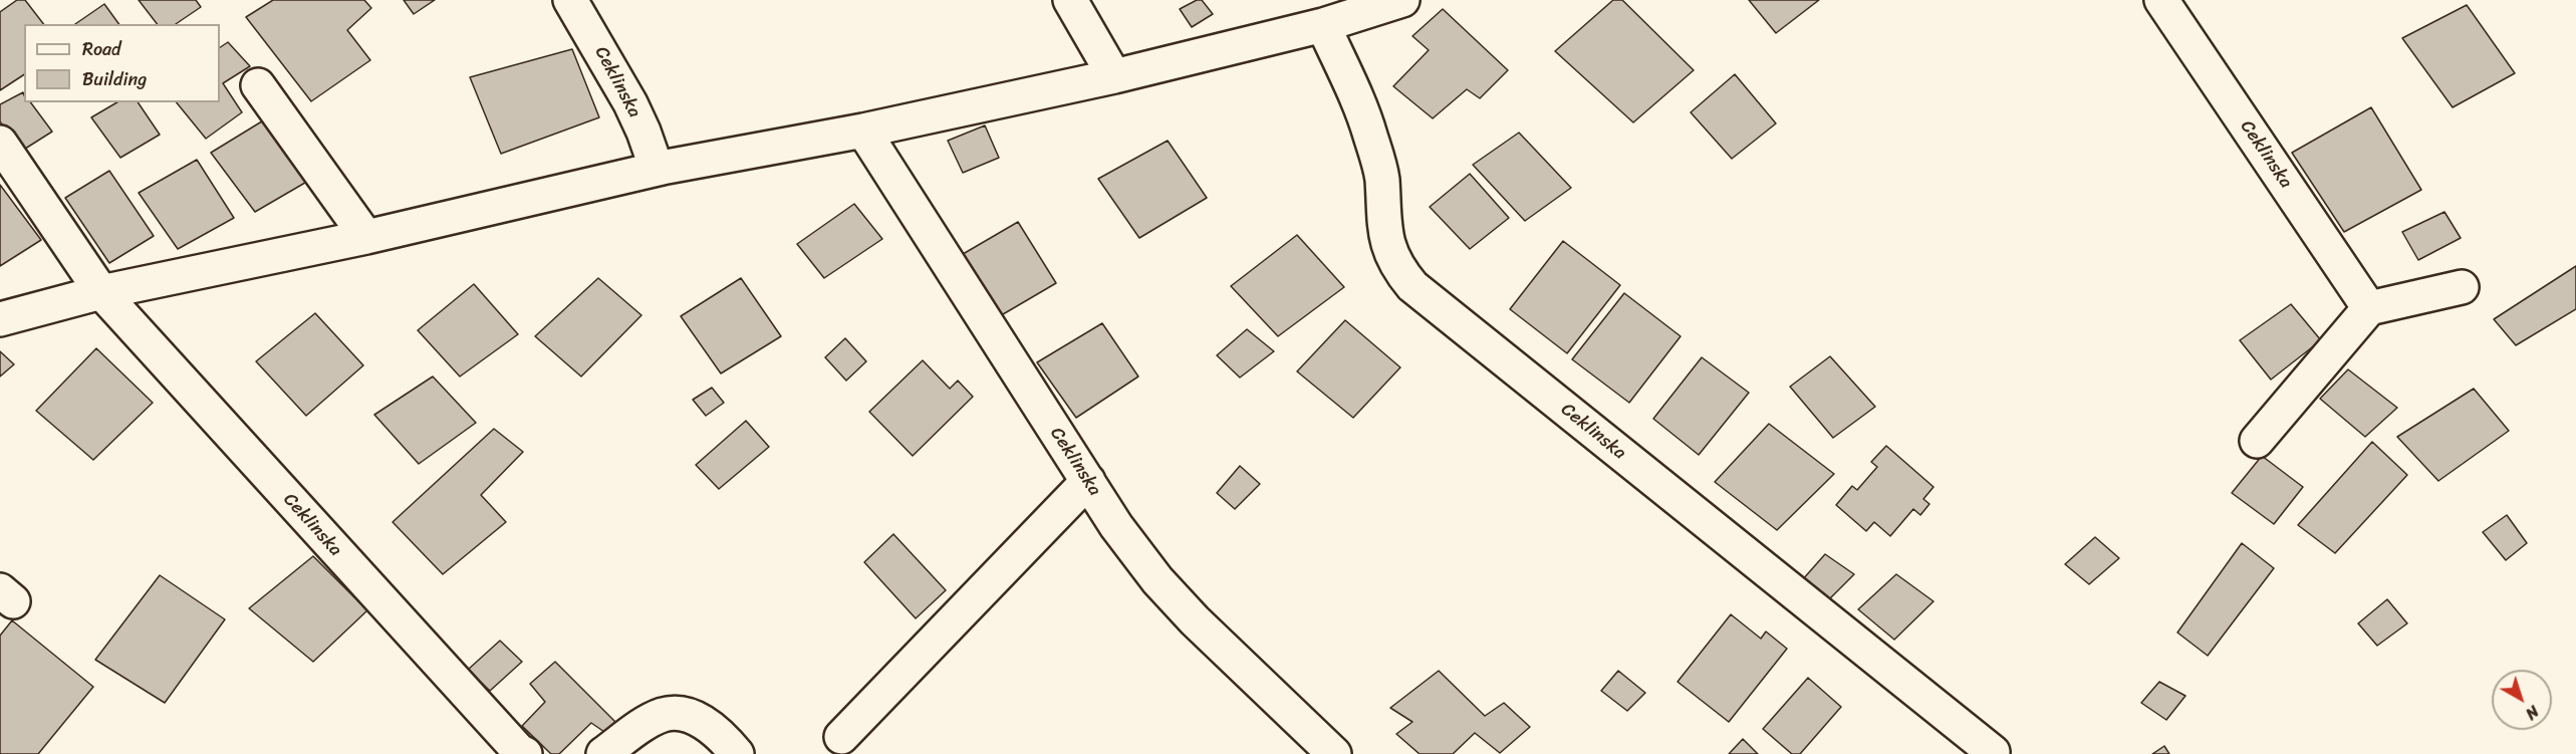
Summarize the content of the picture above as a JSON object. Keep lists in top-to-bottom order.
{
  "streets": {
    "street": ["Ceklinska"]
  },
  "legend": ["Road", "Building"],
  "north": "bottom right"
}
